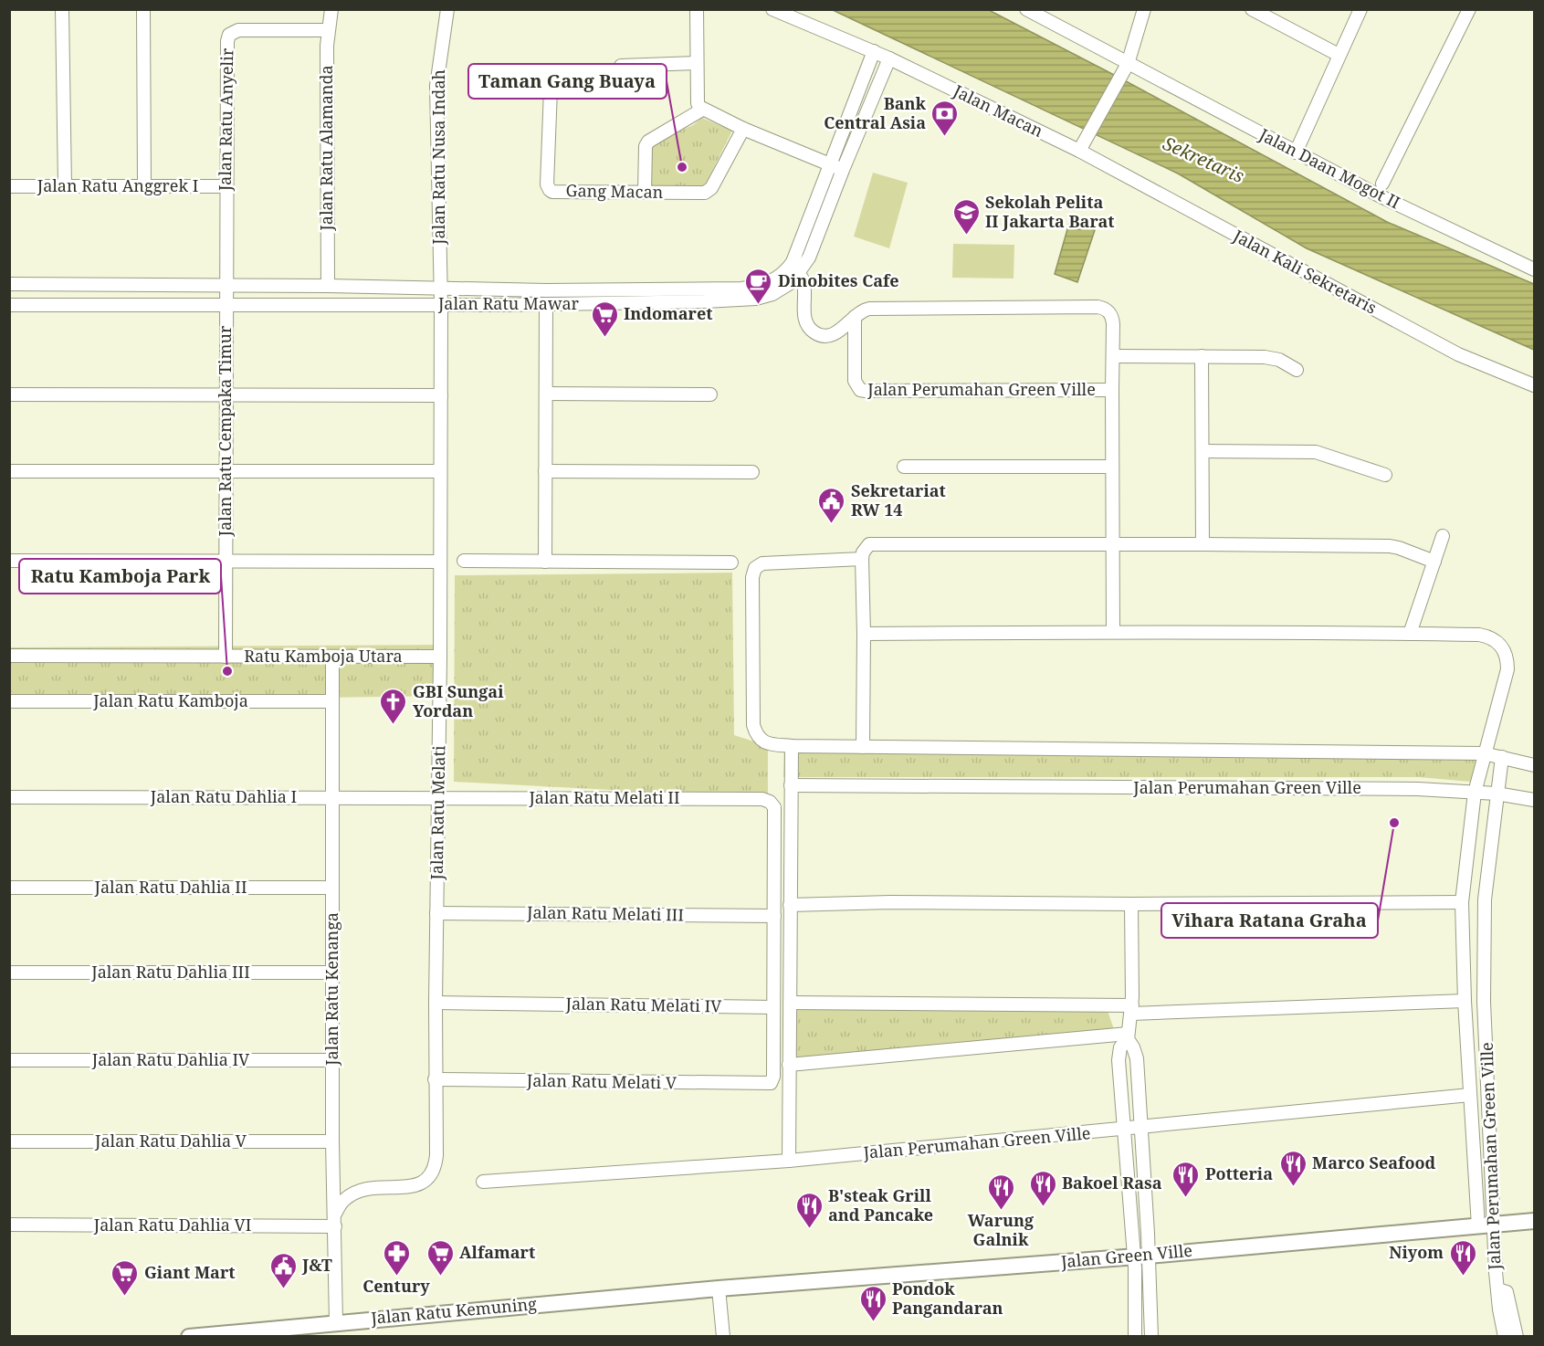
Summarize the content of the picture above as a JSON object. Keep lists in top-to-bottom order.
{
  "streets": {
    "street": [
      "Jalan Macan",
      "Jalan Ratu Anyelir",
      "Jalan Ratu Alamanda",
      "Jalan Ratu Nusa Indah",
      "Jalan Daan Mogot II",
      "Jalan Ratu Anggrek I",
      "Gang Macan",
      "Jalan Kali Sekretaris",
      "Jalan Ratu Mawar",
      "Jalan Perumahan Green Ville",
      "Jalan Ratu Cempaka Timur",
      "Ratu Kamboja Utara",
      "Jalan Ratu Kamboja",
      "Jalan Ratu Dahlia I",
      "Jalan Ratu Melati II",
      "Jalan Ratu Melati",
      "Jalan Ratu Dahlia II",
      "Jalan Ratu Melati III",
      "Jalan Ratu Dahlia III",
      "Jalan Ratu Kenanga",
      "Jalan Ratu Melati IV",
      "Jalan Ratu Dahlia IV",
      "Jalan Ratu Melati V",
      "Jalan Ratu Dahlia V",
      "Jalan Ratu Dahlia VI",
      "Jalan Green Ville",
      "Jalan Ratu Kemuning"
    ]
  },
  "crossings": [
    ["Jalan Macan", "Jalan Kali Sekretaris"],
    ["Jalan Macan", "Jalan Ratu Mawar"],
    ["Jalan Ratu Anyelir", "Jalan Ratu Alamanda"],
    ["Jalan Ratu Anyelir", "Jalan Ratu Anggrek I"],
    ["Jalan Ratu Anyelir", "Jalan Ratu Mawar"],
    ["Jalan Ratu Anyelir", "Jalan Ratu Cempaka Timur"],
    ["Jalan Ratu Alamanda", "Jalan Ratu Mawar"],
    ["Jalan Ratu Nusa Indah", "Jalan Ratu Mawar"],
    ["Jalan Ratu Nusa Indah", "Jalan Ratu Melati"],
    ["Jalan Ratu Mawar", "Jalan Perumahan Green Ville"],
    ["Jalan Ratu Mawar", "Jalan Ratu Cempaka Timur"],
    ["Jalan Ratu Mawar", "Jalan Ratu Melati"],
    ["Jalan Perumahan Green Ville", "Jalan Green Ville"],
    ["Jalan Ratu Cempaka Timur", "Ratu Kamboja Utara"],
    ["Ratu Kamboja Utara", "Jalan Ratu Melati"],
    ["Ratu Kamboja Utara", "Jalan Ratu Kenanga"],
    ["Jalan Ratu Kamboja", "Jalan Ratu Kenanga"],
    ["Jalan Ratu Dahlia I", "Jalan Ratu Melati II"],
    ["Jalan Ratu Dahlia I", "Jalan Ratu Melati"],
    ["Jalan Ratu Dahlia I", "Jalan Ratu Kenanga"],
    ["Jalan Ratu Melati II", "Jalan Ratu Melati"],
    ["Jalan Ratu Melati II", "Jalan Ratu Melati III"],
    ["Jalan Ratu Melati", "Jalan Ratu Melati III"],
    ["Jalan Ratu Melati", "Jalan Ratu Kenanga"],
    ["Jalan Ratu Melati", "Jalan Ratu Melati IV"],
    ["Jalan Ratu Melati", "Jalan Ratu Melati V"],
    ["Jalan Ratu Melati", "Jalan Ratu Dahlia VI"],
    ["Jalan Ratu Dahlia II", "Jalan Ratu Kenanga"],
    ["Jalan Ratu Dahlia III", "Jalan Ratu Kenanga"],
    ["Jalan Ratu Kenanga", "Jalan Ratu Dahlia IV"],
    ["Jalan Ratu Kenanga", "Jalan Ratu Dahlia V"],
    ["Jalan Ratu Kenanga", "Jalan Ratu Dahlia VI"],
    ["Jalan Ratu Kenanga", "Jalan Ratu Kemuning"],
    ["Jalan Ratu Melati IV", "Jalan Ratu Melati V"],
    ["Jalan Green Ville", "Jalan Ratu Kemuning"]
  ],
  "water": ["Sekretaris"],
  "places": {
    "bank": ["Bank Central Asia"],
    "other": ["Taman Gang Buaya", "Ratu Kamboja Park", "Vihara Ratana Graha"],
    "school or university": ["Sekolah Pelita II Jakarta Barat"],
    "cafe": ["Dinobites Cafe"],
    "supermarket": ["Indomaret", "Alfamart", "Giant Mart"],
    "public building": ["Sekretariat RW 14", "J&T"],
    "church": ["GBI Sungai Yordan"],
    "restaurant": [
      "Marco Seafood",
      "Potteria",
      "Bakoel Rasa",
      "Warung Galnik",
      "B'steak Grill and Pancake",
      "Niyom",
      "Pondok Pangandaran"
    ],
    "pharmacy": ["Century"]
  }
}
